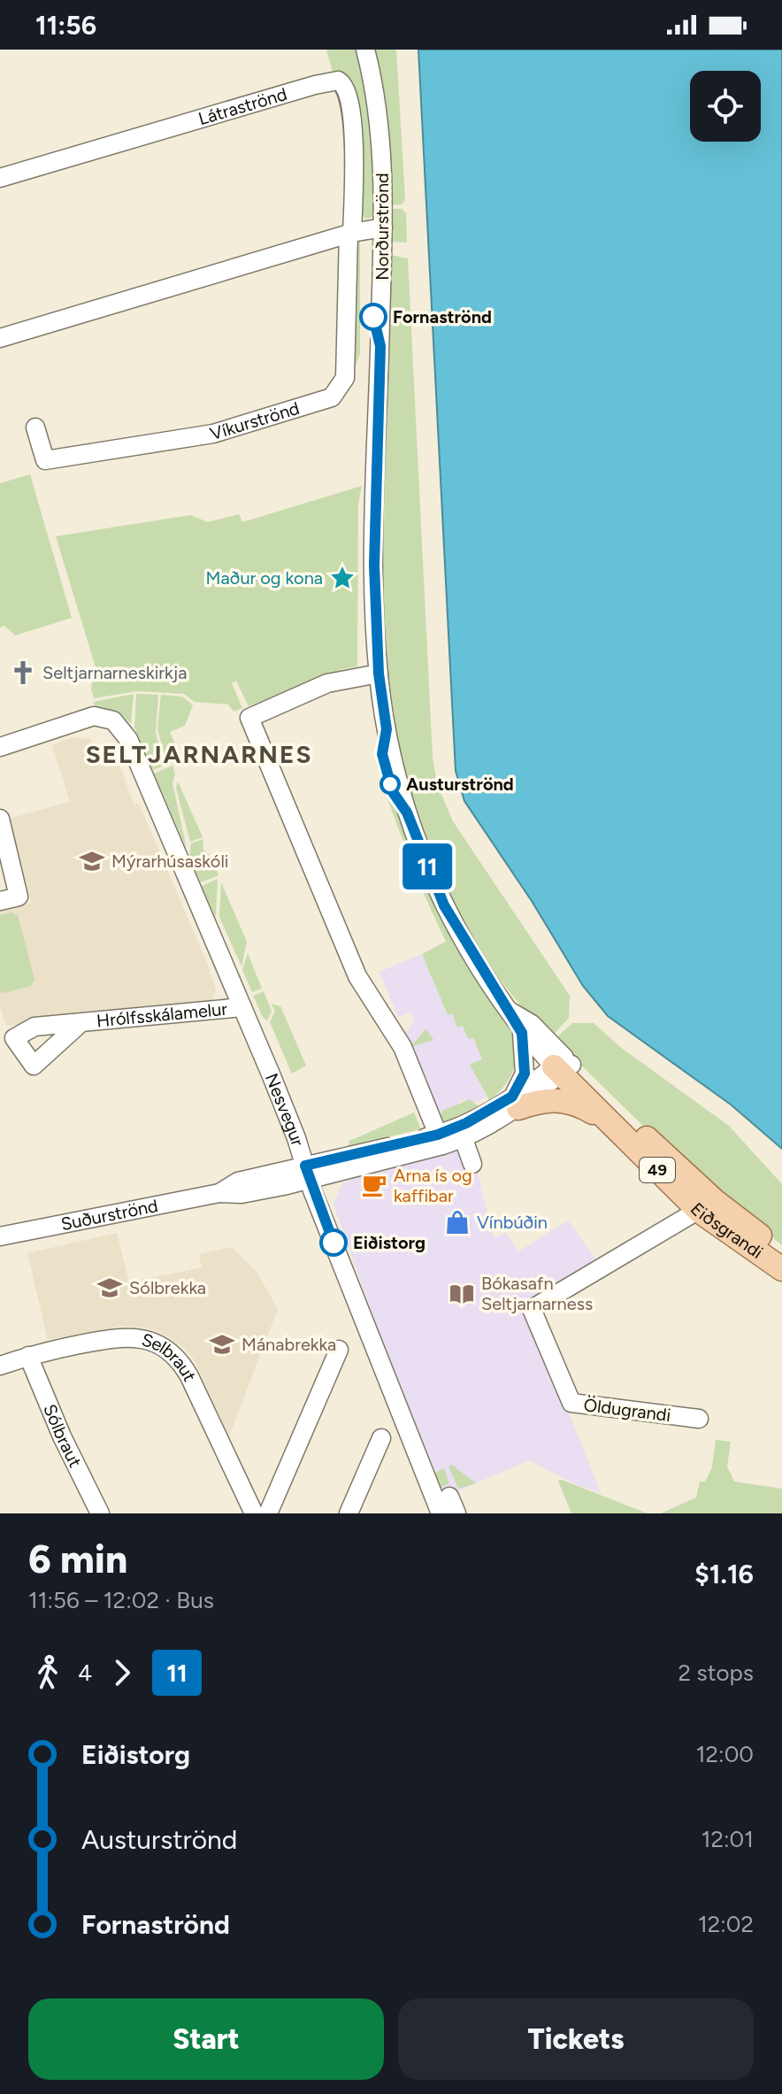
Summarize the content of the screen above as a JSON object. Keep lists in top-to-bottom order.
{
  "streets": {
    "main road": ["49", "Eiðsgrandi"],
    "street": [
      "Látraströnd",
      "Norðurströnd",
      "Víkurströnd",
      "Hrólfsskálamelur",
      "Nesvegur",
      "Suðurströnd",
      "Selbraut",
      "Öldugrandi",
      "Sólbraut"
    ]
  },
  "crossings": [
    ["Látraströnd", "Víkurströnd"],
    ["Norðurströnd", "Suðurströnd"],
    ["Norðurströnd", "Eiðsgrandi"],
    ["Hrólfsskálamelur", "Nesvegur"],
    ["Nesvegur", "Suðurströnd"],
    ["49", "Suðurströnd"],
    ["49", "Eiðsgrandi"],
    ["Suðurströnd", "Eiðsgrandi"],
    ["Eiðsgrandi", "Öldugrandi"],
    ["Selbraut", "Sólbraut"]
  ],
  "districts": ["SELTJARNARNES"],
  "places": {
    "other": ["Fornaströnd", "Austurströnd", "Eiðistorg"],
    "place": ["Maður og kona"],
    "church": ["Seltjarnarneskirkja"],
    "school or university": ["Mýrarhúsaskóli", "Sólbrekka", "Mánabrekka"],
    "cafe": ["Arna ís og kaffibar"],
    "shop": ["Vínbúðin"],
    "library": ["Bókasafn Seltjarnarness"]
  },
  "lines": ["bus line 11"],
  "page": {
    "status": "11:56",
    "on_map": "11",
    "heading": ["6 min", "11:56 – 12:02 · Bus", "$1.16"],
    "legs": ["4", "11", "2 stops"],
    "list": [
      {
        "name": "Eiðistorg",
        "value": "12:00"
      },
      {
        "name": "Austurströnd",
        "value": "12:01"
      },
      {
        "name": "Fornaströnd",
        "value": "12:02"
      }
    ],
    "buttons": ["Start", "Tickets"]
  }
}
